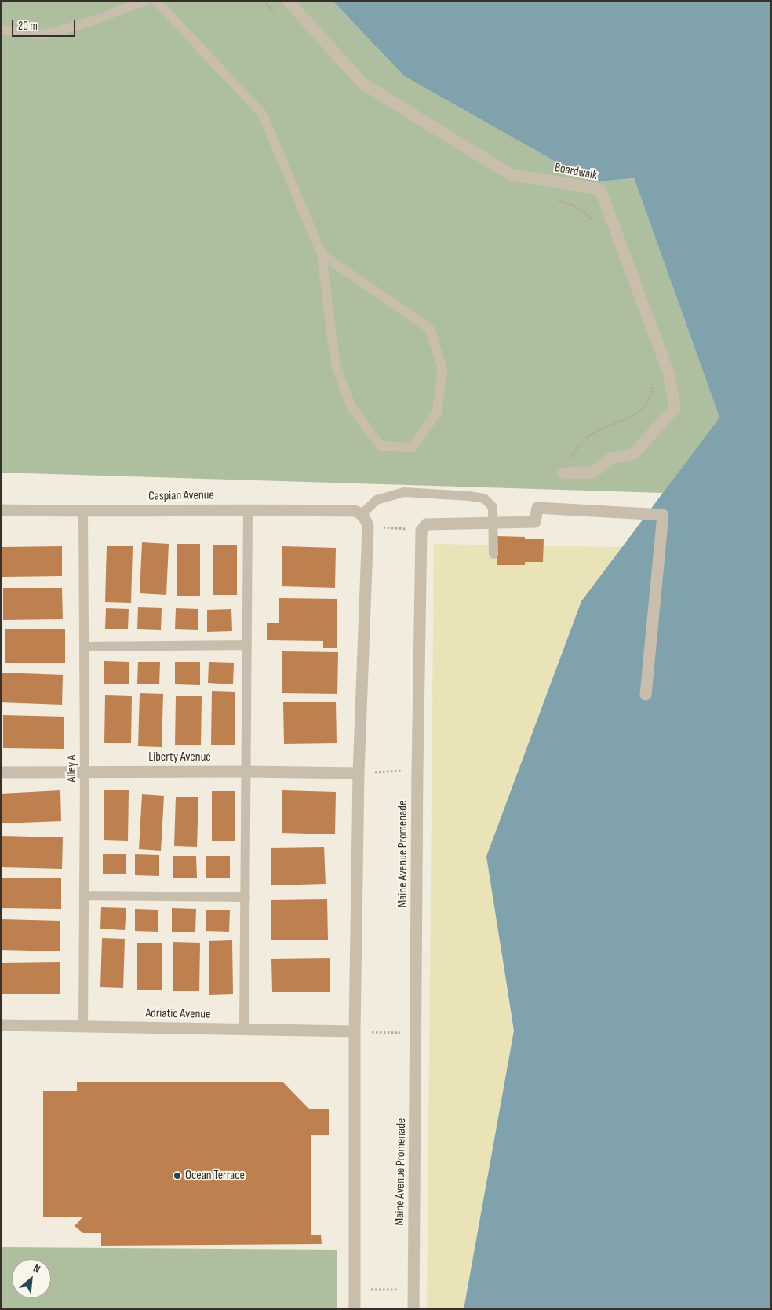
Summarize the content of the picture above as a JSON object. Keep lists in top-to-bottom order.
{
  "streets": {
    "street": [
      "Boardwalk",
      "Caspian Avenue",
      "Liberty Avenue",
      "Maine Avenue Promenade",
      "Adriatic Avenue"
    ],
    "lane": ["Alley A"]
  },
  "crossings": [
    ["Caspian Avenue", "Alley A"],
    ["Liberty Avenue", "Alley A"],
    ["Alley A", "Adriatic Avenue"]
  ],
  "places": ["Ocean Terrace"],
  "scale_bar": "20 m",
  "north": "top right"
}
